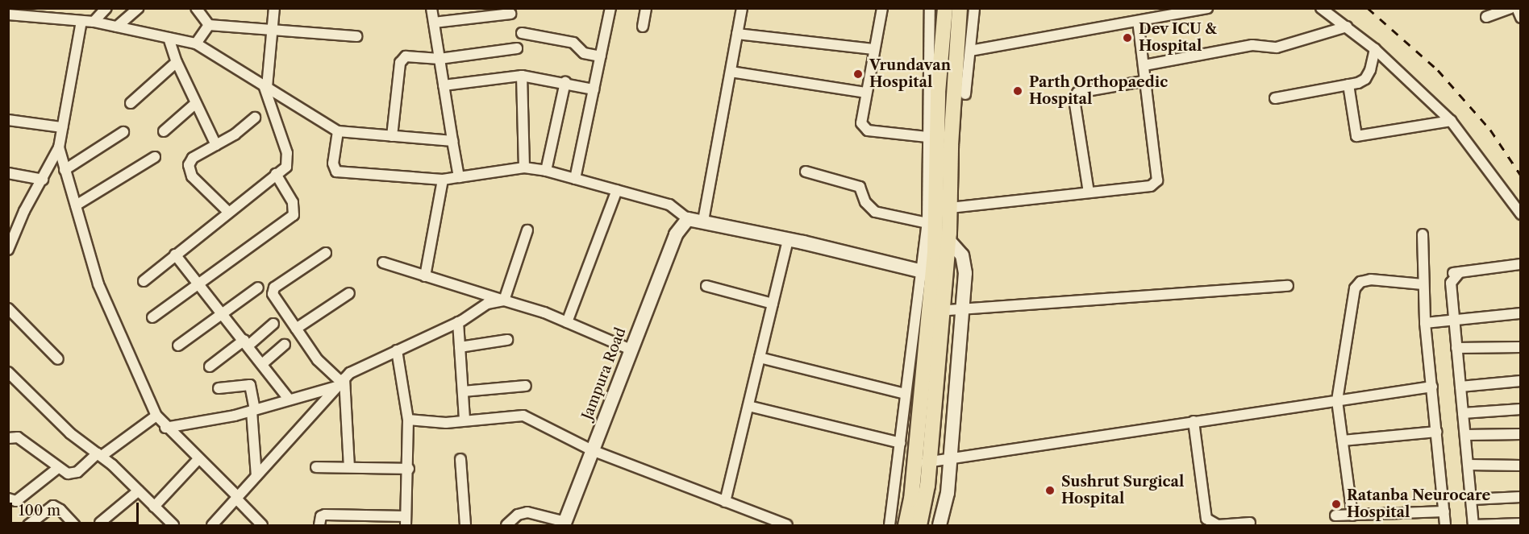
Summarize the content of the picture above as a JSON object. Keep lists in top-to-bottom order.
{
  "streets": {
    "street": ["Jampura Road"]
  },
  "places": [
    "Dev ICU & Hospital",
    "Vrundavan Hospital",
    "Parth Orthopaedic Hospital",
    "Sushrut Surgical Hospital",
    "Ratanba Neurocare Hospital"
  ],
  "scale_bar": "100 m"
}
